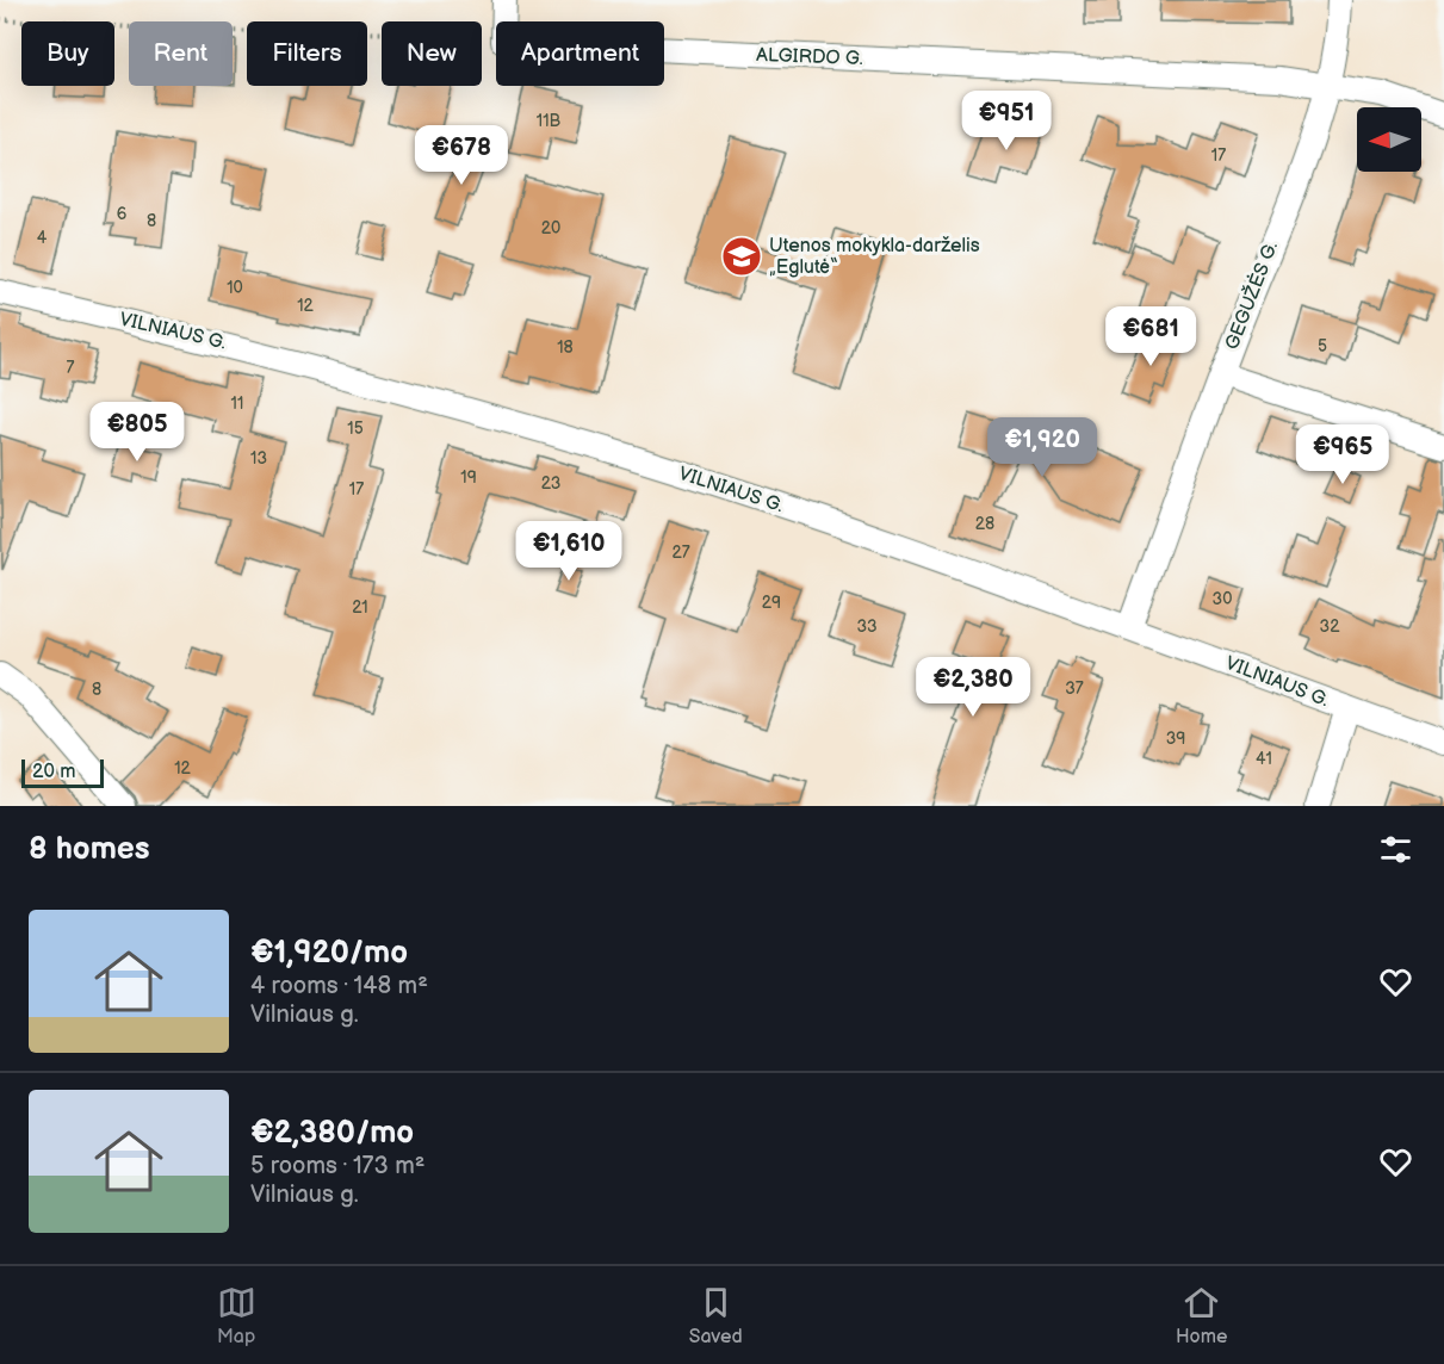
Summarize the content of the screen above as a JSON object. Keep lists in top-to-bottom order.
{
  "streets": {
    "street": ["ALGIRDO G.", "GEGUŽĖS G.", "VILNIAUS G."]
  },
  "crossings": [
    ["ALGIRDO G.", "GEGUŽĖS G."],
    ["GEGUŽĖS G.", "VILNIAUS G."]
  ],
  "places": {
    "school or university": ["Utenos mokykla-darželis „Eglutė“"]
  },
  "house_numbers": [
    "11B",
    "17",
    "6",
    "8",
    "20",
    "4",
    "10",
    "12",
    "5",
    "18",
    "7",
    "11",
    "15",
    "13",
    "19",
    "23",
    "17",
    "28",
    "27",
    "30",
    "29",
    "21",
    "33",
    "32",
    "37",
    "8",
    "39",
    "41",
    "12"
  ],
  "scale_bar": "20 m",
  "north": "left",
  "page": {
    "chip": [
      "Buy",
      "Rent",
      "Filters",
      "New",
      "Apartment"
    ],
    "price": [
      "€951",
      "€678",
      "€681",
      "€805",
      "€1,920",
      "€965",
      "€1,610",
      "€2,380"
    ],
    "scale": "20 m",
    "heading": "8 homes",
    "list": [
      {
        "name": "€1,920/mo",
        "note": "4 rooms · 148 m² · Vilniaus g."
      },
      {
        "name": "€2,380/mo",
        "note": "5 rooms · 173 m² · Vilniaus g."
      }
    ],
    "tabs": ["Map", "Saved", "Home"]
  }
}
